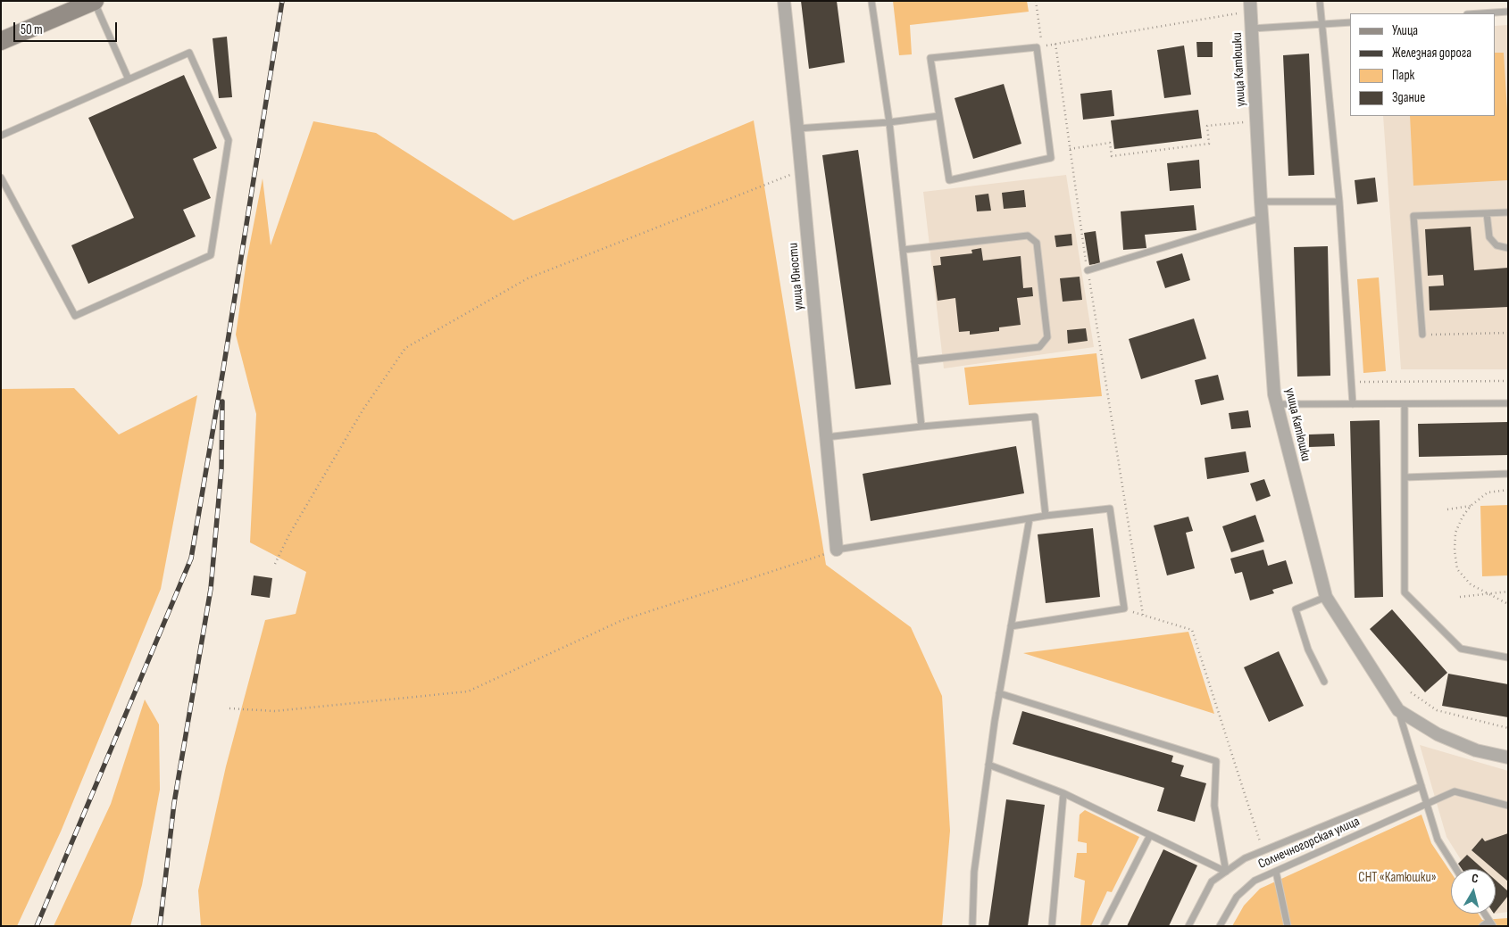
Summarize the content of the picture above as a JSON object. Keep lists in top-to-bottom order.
{
  "streets": {
    "street": ["улица Катюшки", "улица Юности"],
    "lane": ["Солнечногорская улица"]
  },
  "parks": ["СНТ «Катюшки»"],
  "legend": [
    "Улица",
    "Железная дорога",
    "Парк",
    "Здание"
  ],
  "scale_bar": "50 m",
  "north": "top"
}
